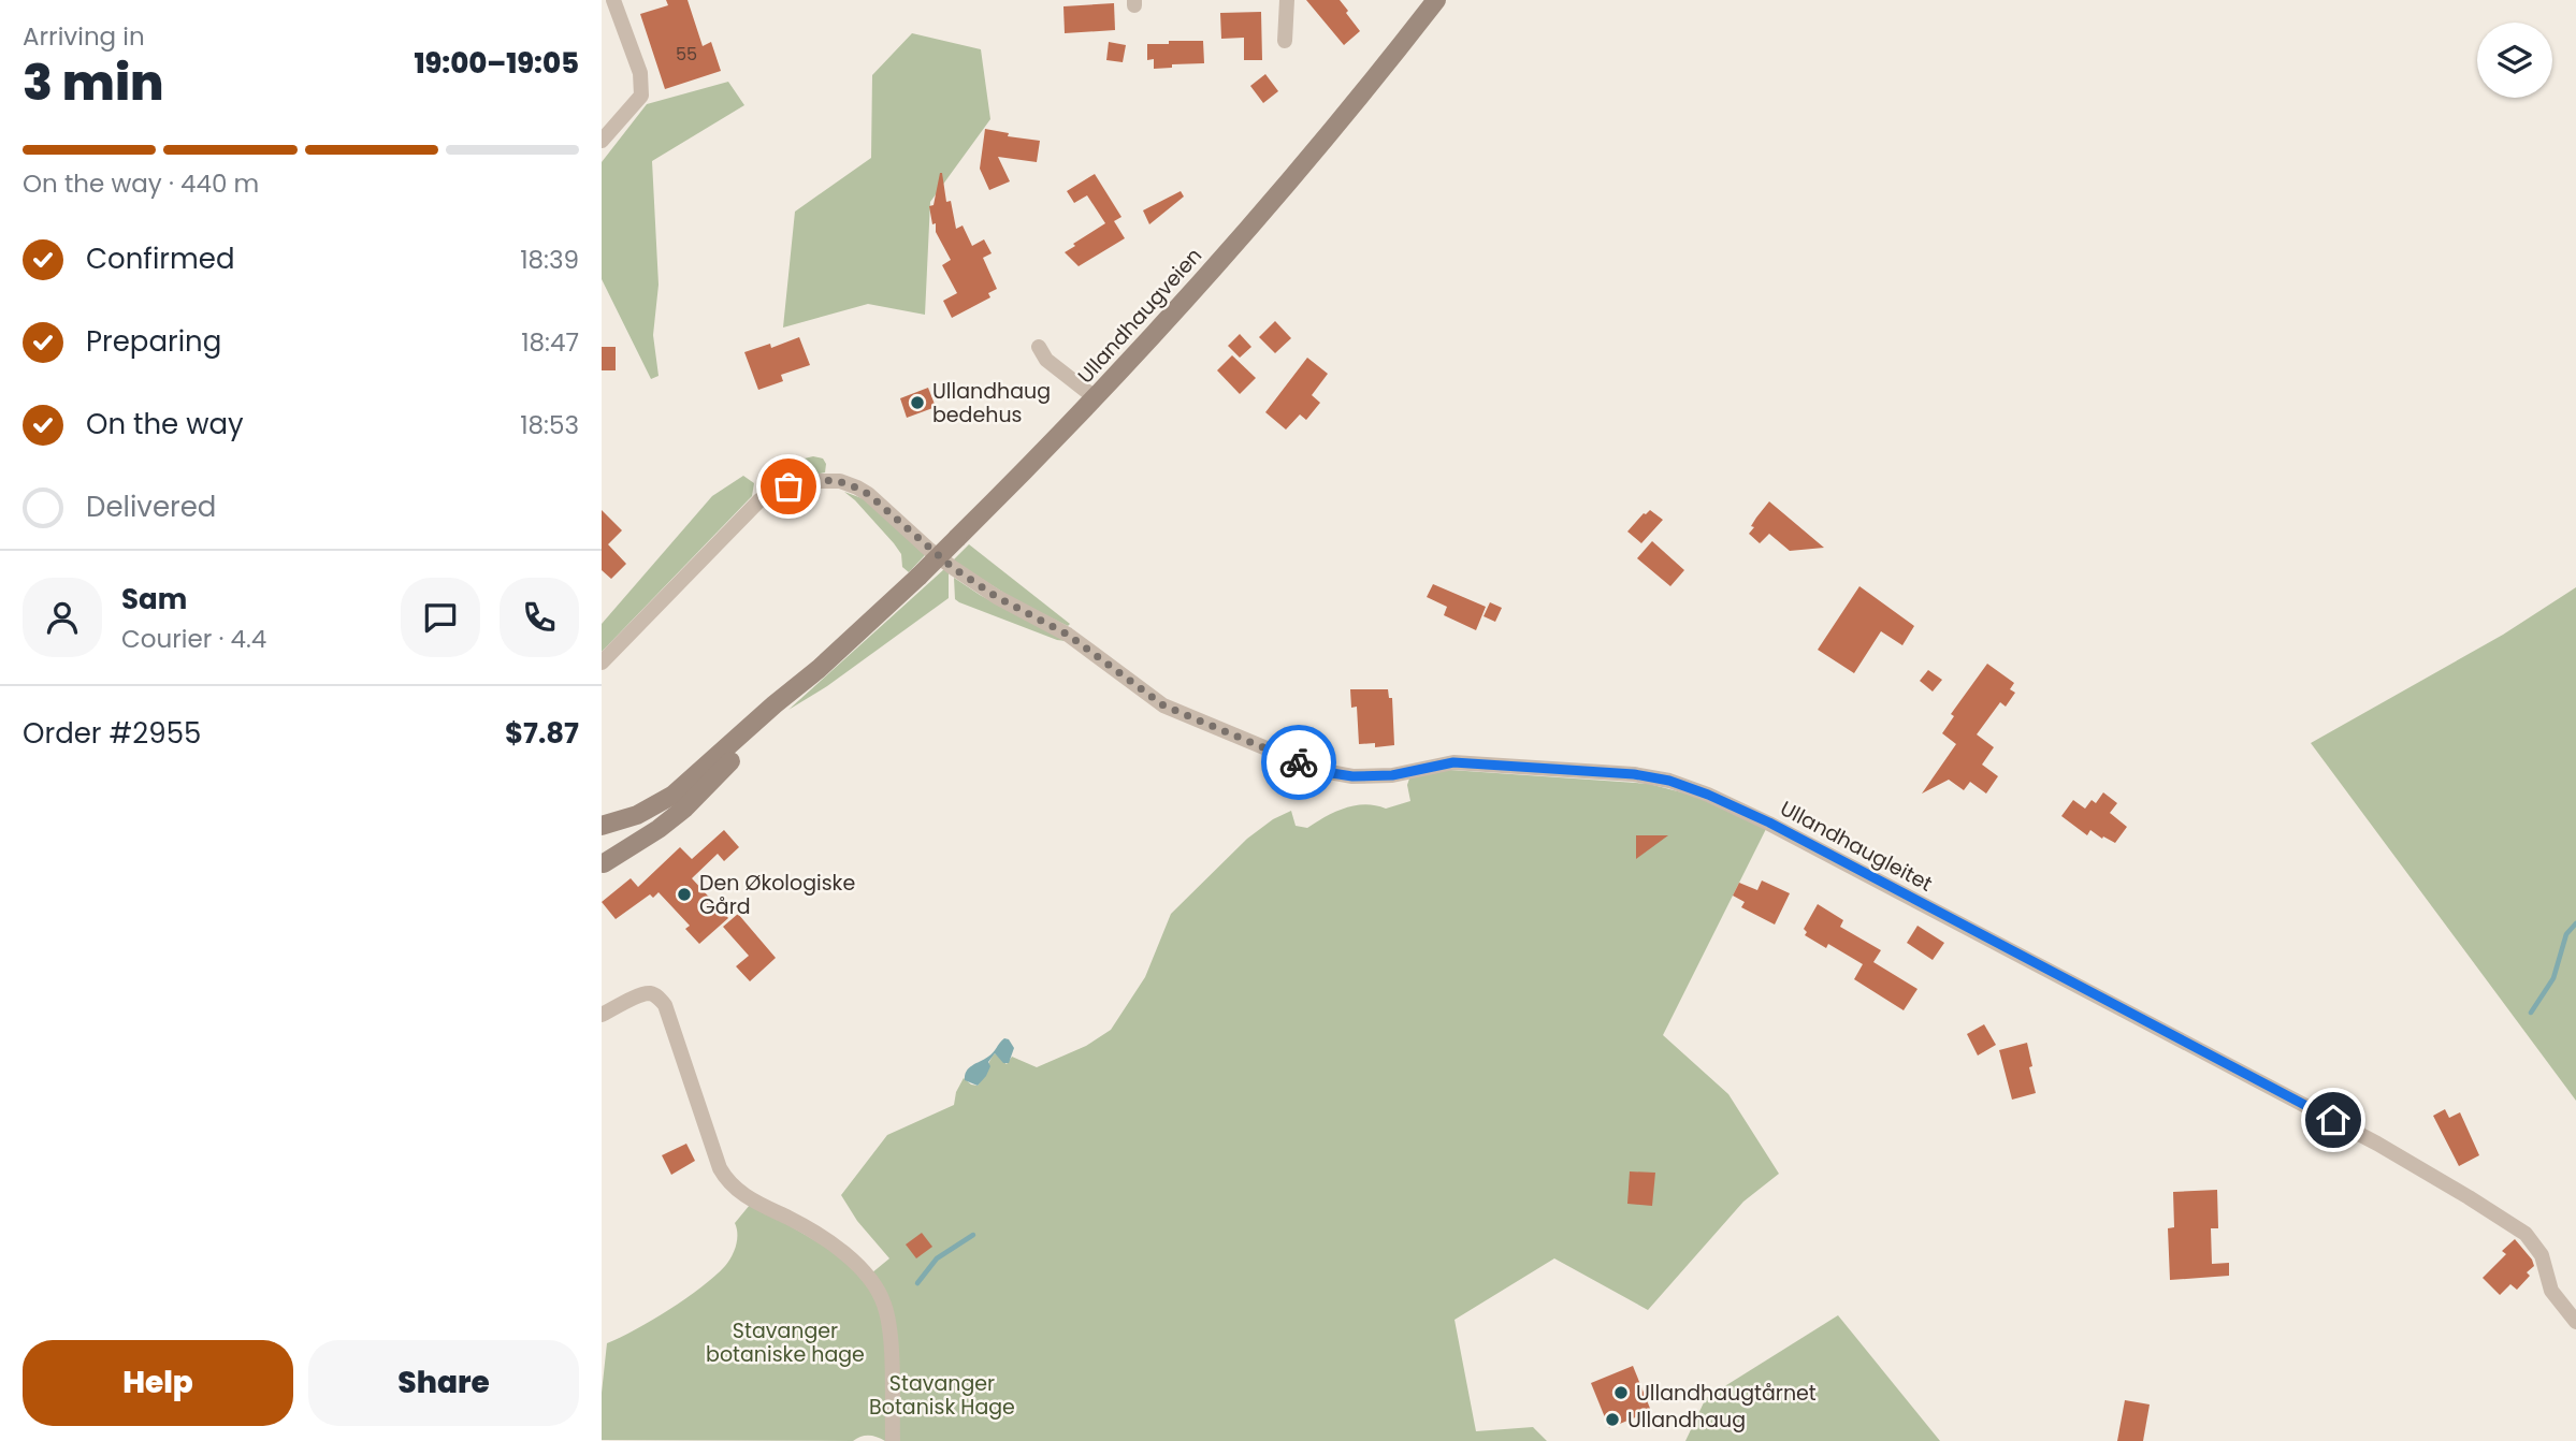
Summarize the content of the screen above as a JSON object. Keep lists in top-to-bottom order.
{
  "streets": {
    "main road": ["Ullandhaugveien"],
    "street": ["Ullandhaugleitet"]
  },
  "parks": ["Stavanger botaniske hage", "Stavanger Botanisk Hage"],
  "places": [
    "Ullandhaug bedehus",
    "Den Økologiske Gård",
    "Ullandhaugtårnet",
    "Ullandhaug"
  ],
  "house_numbers": ["55"],
  "page": {
    "heading": ["3 min", "Arriving in", "19:00–19:05"],
    "panel": [
      "Sam",
      "Courier · 4.4",
      "Order #2955",
      "$7.87"
    ],
    "bar": "On the way · 440 m",
    "list": [
      ["Confirmed", "18:39"],
      ["Preparing", "18:47"],
      ["On the way", "18:53"],
      "Delivered"
    ],
    "buttons": ["Help", "Share"]
  }
}
